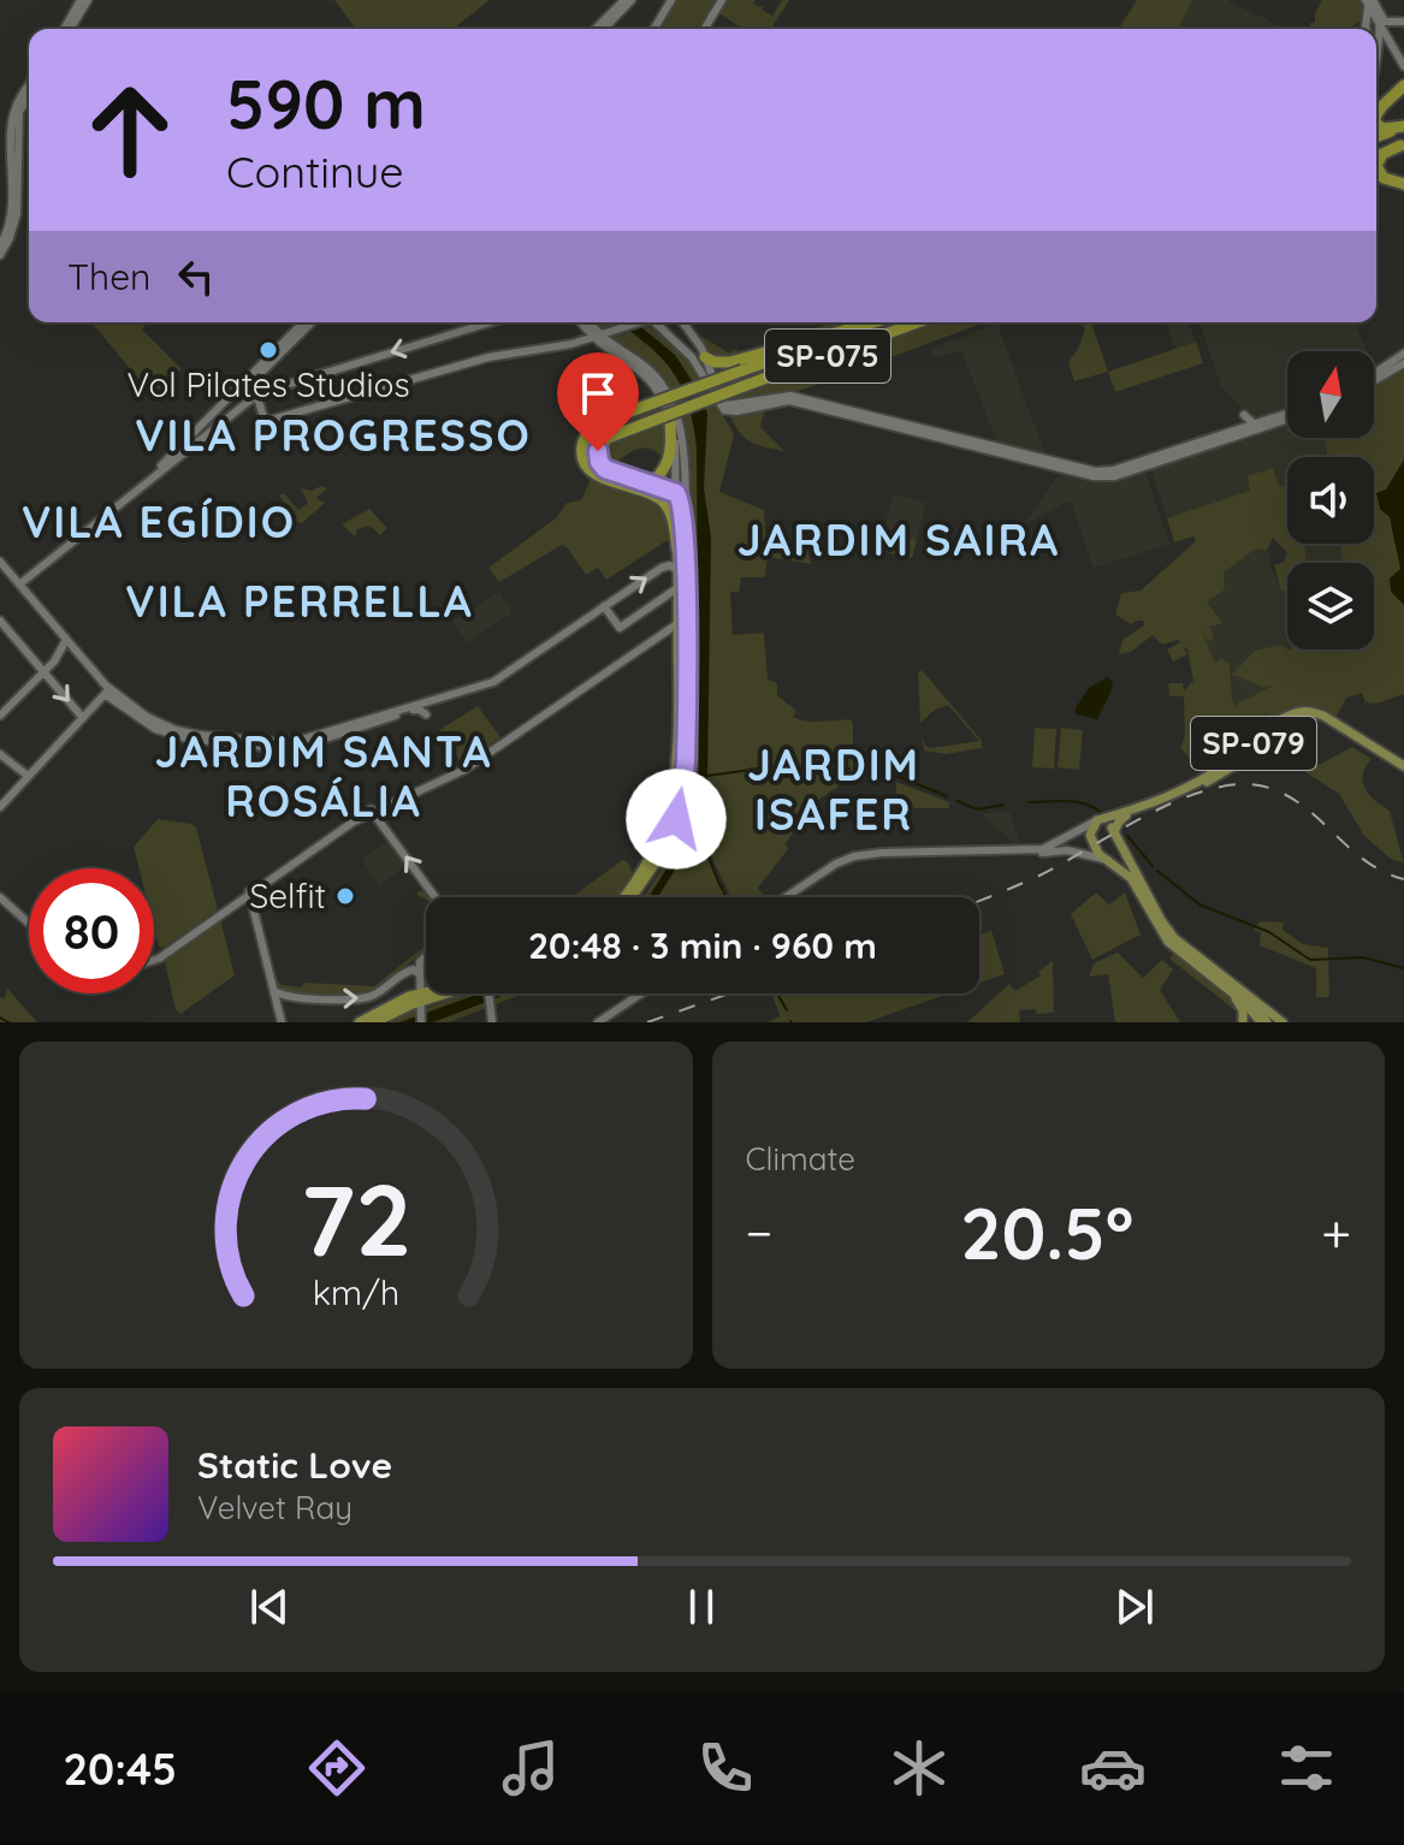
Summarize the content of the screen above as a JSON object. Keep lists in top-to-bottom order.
{
  "streets": {
    "highway": ["SP-075"],
    "main road": ["SP-079"]
  },
  "districts": [
    "VILA PROGRESSO",
    "VILA EGÍDIO",
    "JARDIM SAIRA",
    "VILA PERRELLA",
    "JARDIM SANTA ROSÁLIA",
    "JARDIM ISAFER"
  ],
  "places": ["Vol Pilates Studios", "Selfit"],
  "north": "top",
  "page": {
    "turn": ["590 m", "Continue"],
    "then": "Then",
    "limit": "80",
    "trip": "20:48 · 3 min · 960 m",
    "tile": "Climate",
    "heat": ["−", "20.5°", "+"],
    "song": ["Static Love", "Velvet Ray"],
    "tabs": "20:45",
    "gauge": ["72", "km/h"]
  }
}
